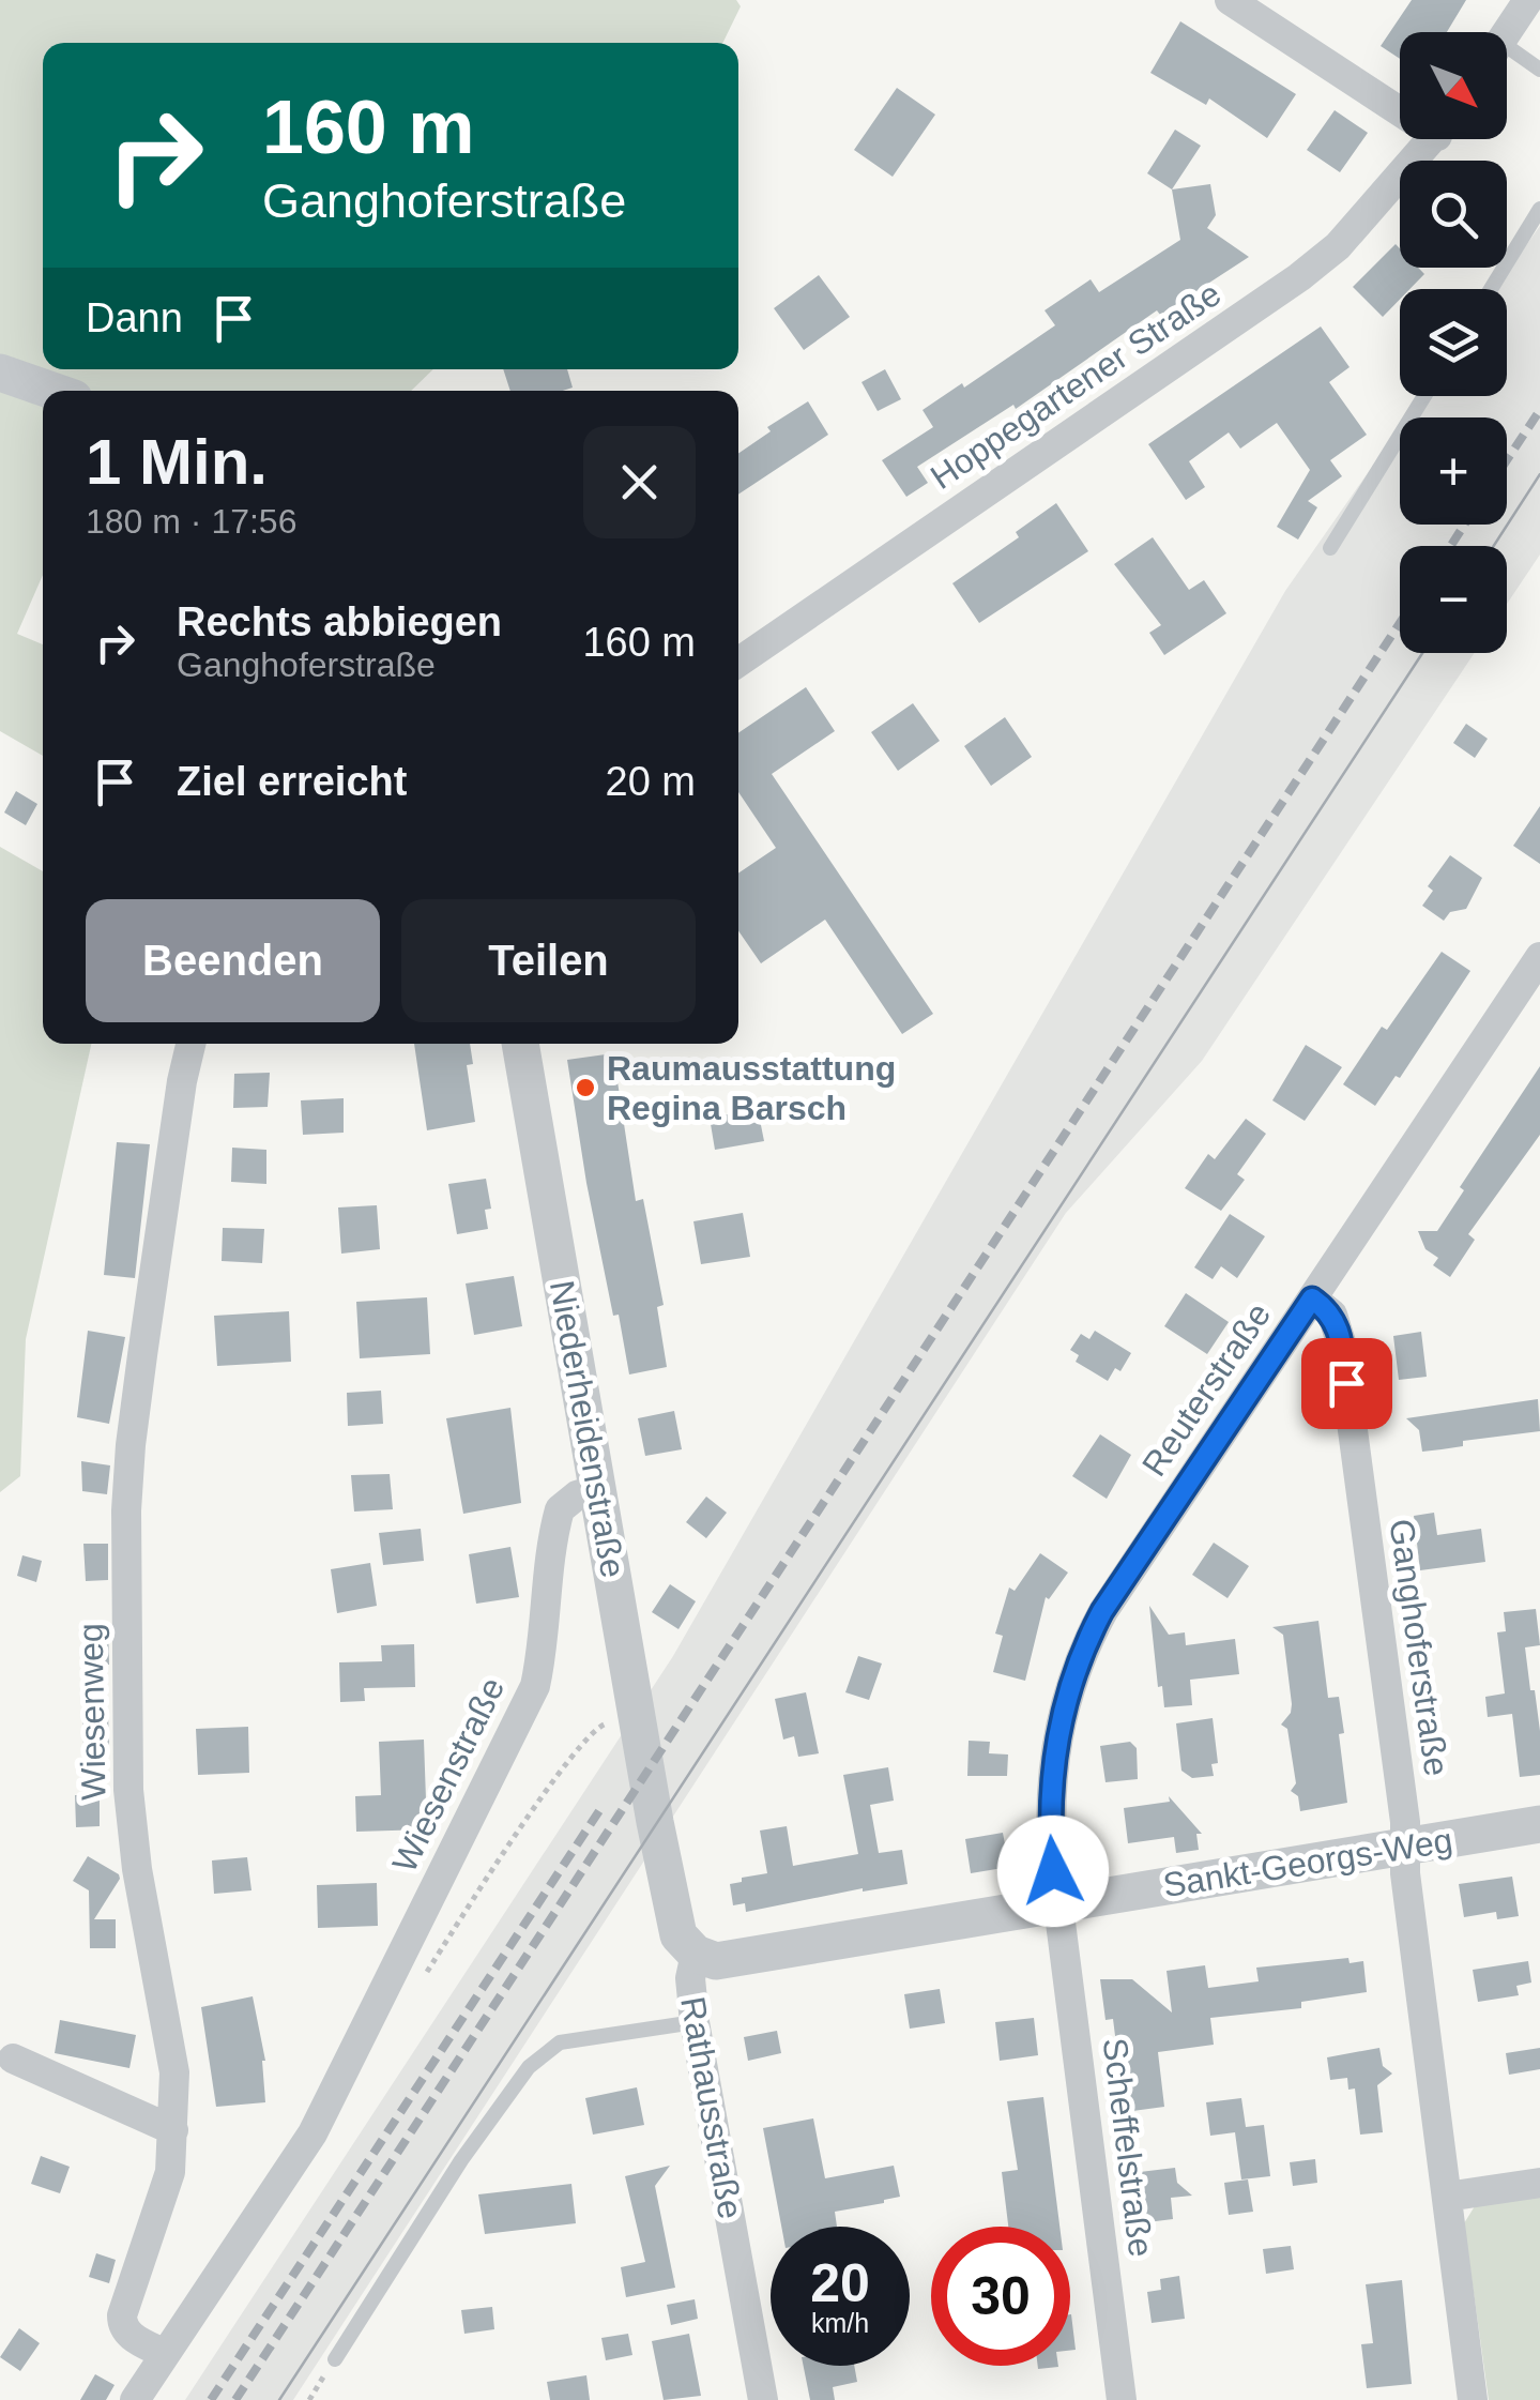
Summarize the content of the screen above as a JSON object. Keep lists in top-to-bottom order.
{
  "streets": {
    "street": [
      "Hoppegartener Straße",
      "Reuterstraße",
      "Niederheidenstraße",
      "Ganghoferstraße",
      "Wiesenweg",
      "Wiesenstraße",
      "Sankt-Georgs-Weg",
      "Rathausstraße",
      "Scheffelstraße"
    ]
  },
  "crossings": [
    ["Reuterstraße", "Ganghoferstraße"],
    ["Reuterstraße", "Sankt-Georgs-Weg"],
    ["Reuterstraße", "Scheffelstraße"],
    ["Niederheidenstraße", "Wiesenstraße"],
    ["Niederheidenstraße", "Rathausstraße"],
    ["Ganghoferstraße", "Sankt-Georgs-Weg"],
    ["Wiesenweg", "Wiesenstraße"],
    ["Sankt-Georgs-Weg", "Rathausstraße"],
    ["Sankt-Georgs-Weg", "Scheffelstraße"]
  ],
  "places": ["Raumausstattung Regina Barsch"],
  "north": "bottom right",
  "page": {
    "map_buttons": ["+", "−"],
    "turn": ["160 m", "Ganghoferstraße"],
    "then": "Dann",
    "heading": ["1 Min.", "180 m · 17:56"],
    "list": [
      {
        "name": "Rechts abbiegen",
        "note": "Ganghoferstraße",
        "value": "160 m"
      },
      {
        "name": "Ziel erreicht",
        "value": "20 m"
      }
    ],
    "buttons": ["Beenden", "Teilen"],
    "speed": "20 km/h",
    "limit": "30"
  }
}
